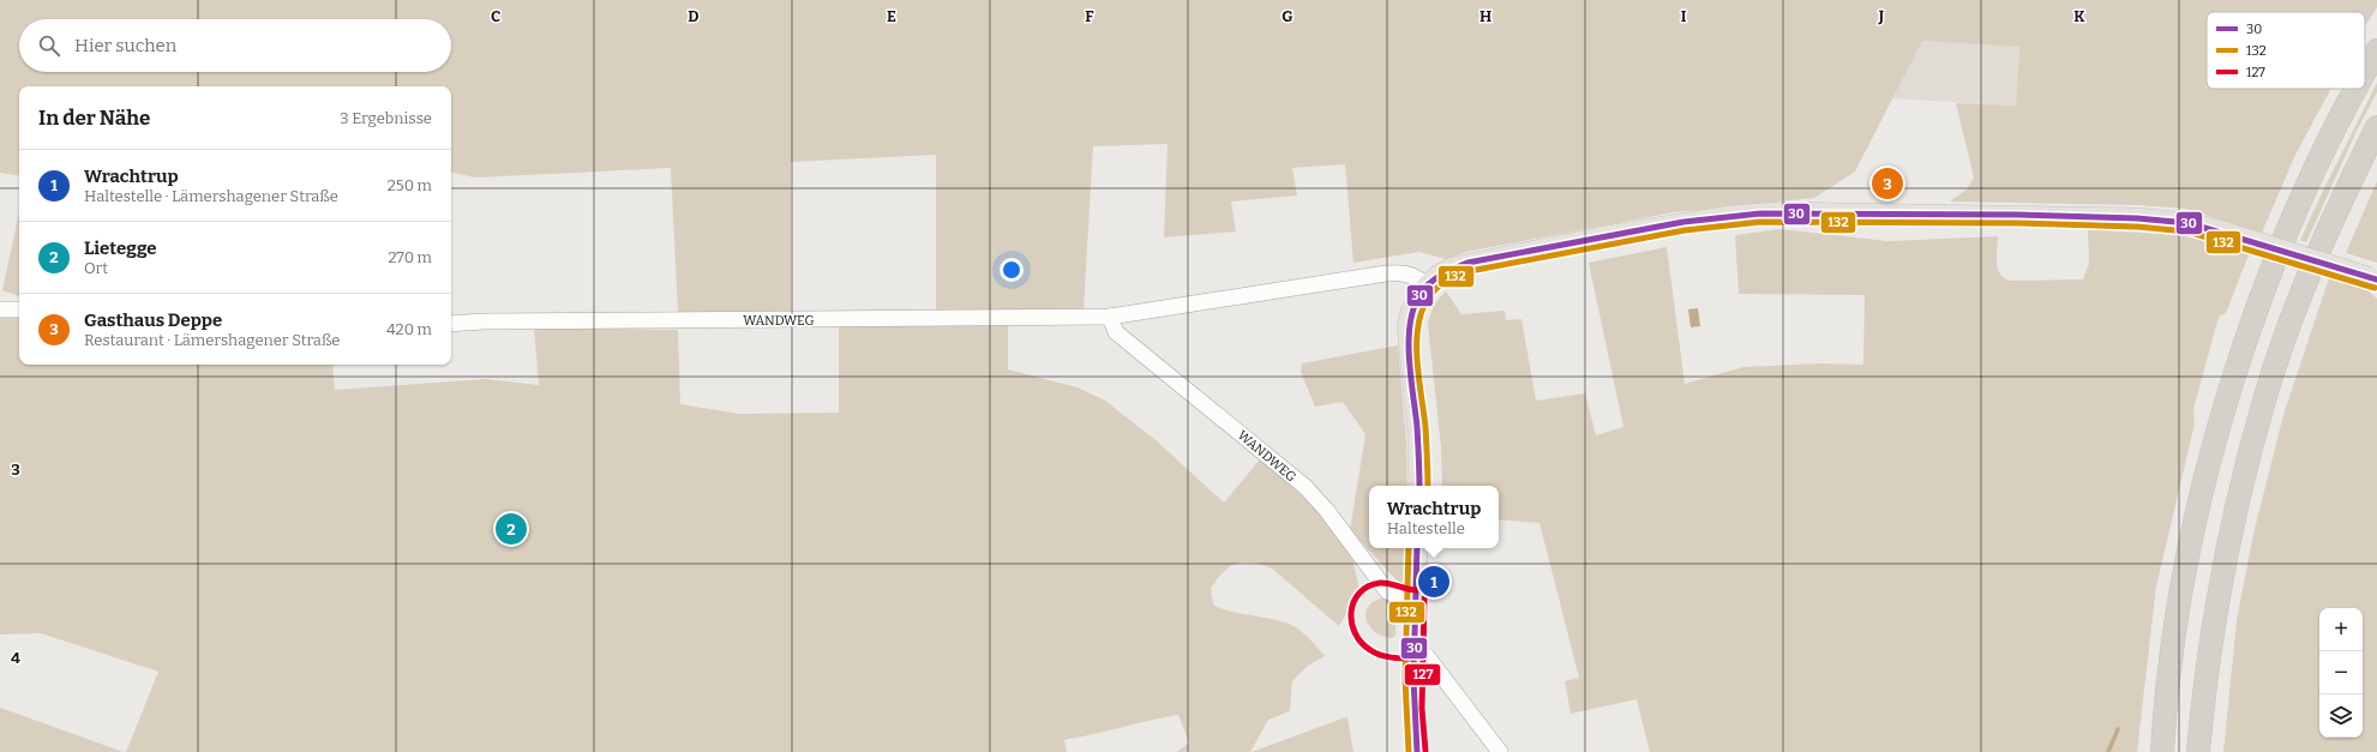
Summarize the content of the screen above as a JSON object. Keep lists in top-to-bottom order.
{
  "streets": {
    "street": ["WANDWEG"]
  },
  "lines": ["transit line 30", "transit line 132", "transit line 127"],
  "legend": ["30", "132", "127"],
  "page": {
    "search": "Hier suchen",
    "heading": ["In der Nähe", "3 Ergebnisse"],
    "list": [
      {
        "mark": "1",
        "name": "Wrachtrup",
        "note": "Haltestelle · Lämershagener Straße",
        "value": "250 m"
      },
      {
        "mark": "2",
        "name": "Lietegge",
        "note": "Ort",
        "value": "270 m"
      },
      {
        "mark": "3",
        "name": "Gasthaus Deppe",
        "note": "Restaurant · Lämershagener Straße",
        "value": "420 m"
      }
    ],
    "pins": ["3", "2", "1"],
    "popup": ["Wrachtrup", "Haltestelle"],
    "map_buttons": ["+", "−"]
  },
  "grid": {
    "columns": [
      "C",
      "D",
      "E",
      "F",
      "G",
      "H",
      "I",
      "J",
      "K"
    ],
    "rows": ["3", "4"]
  }
}
